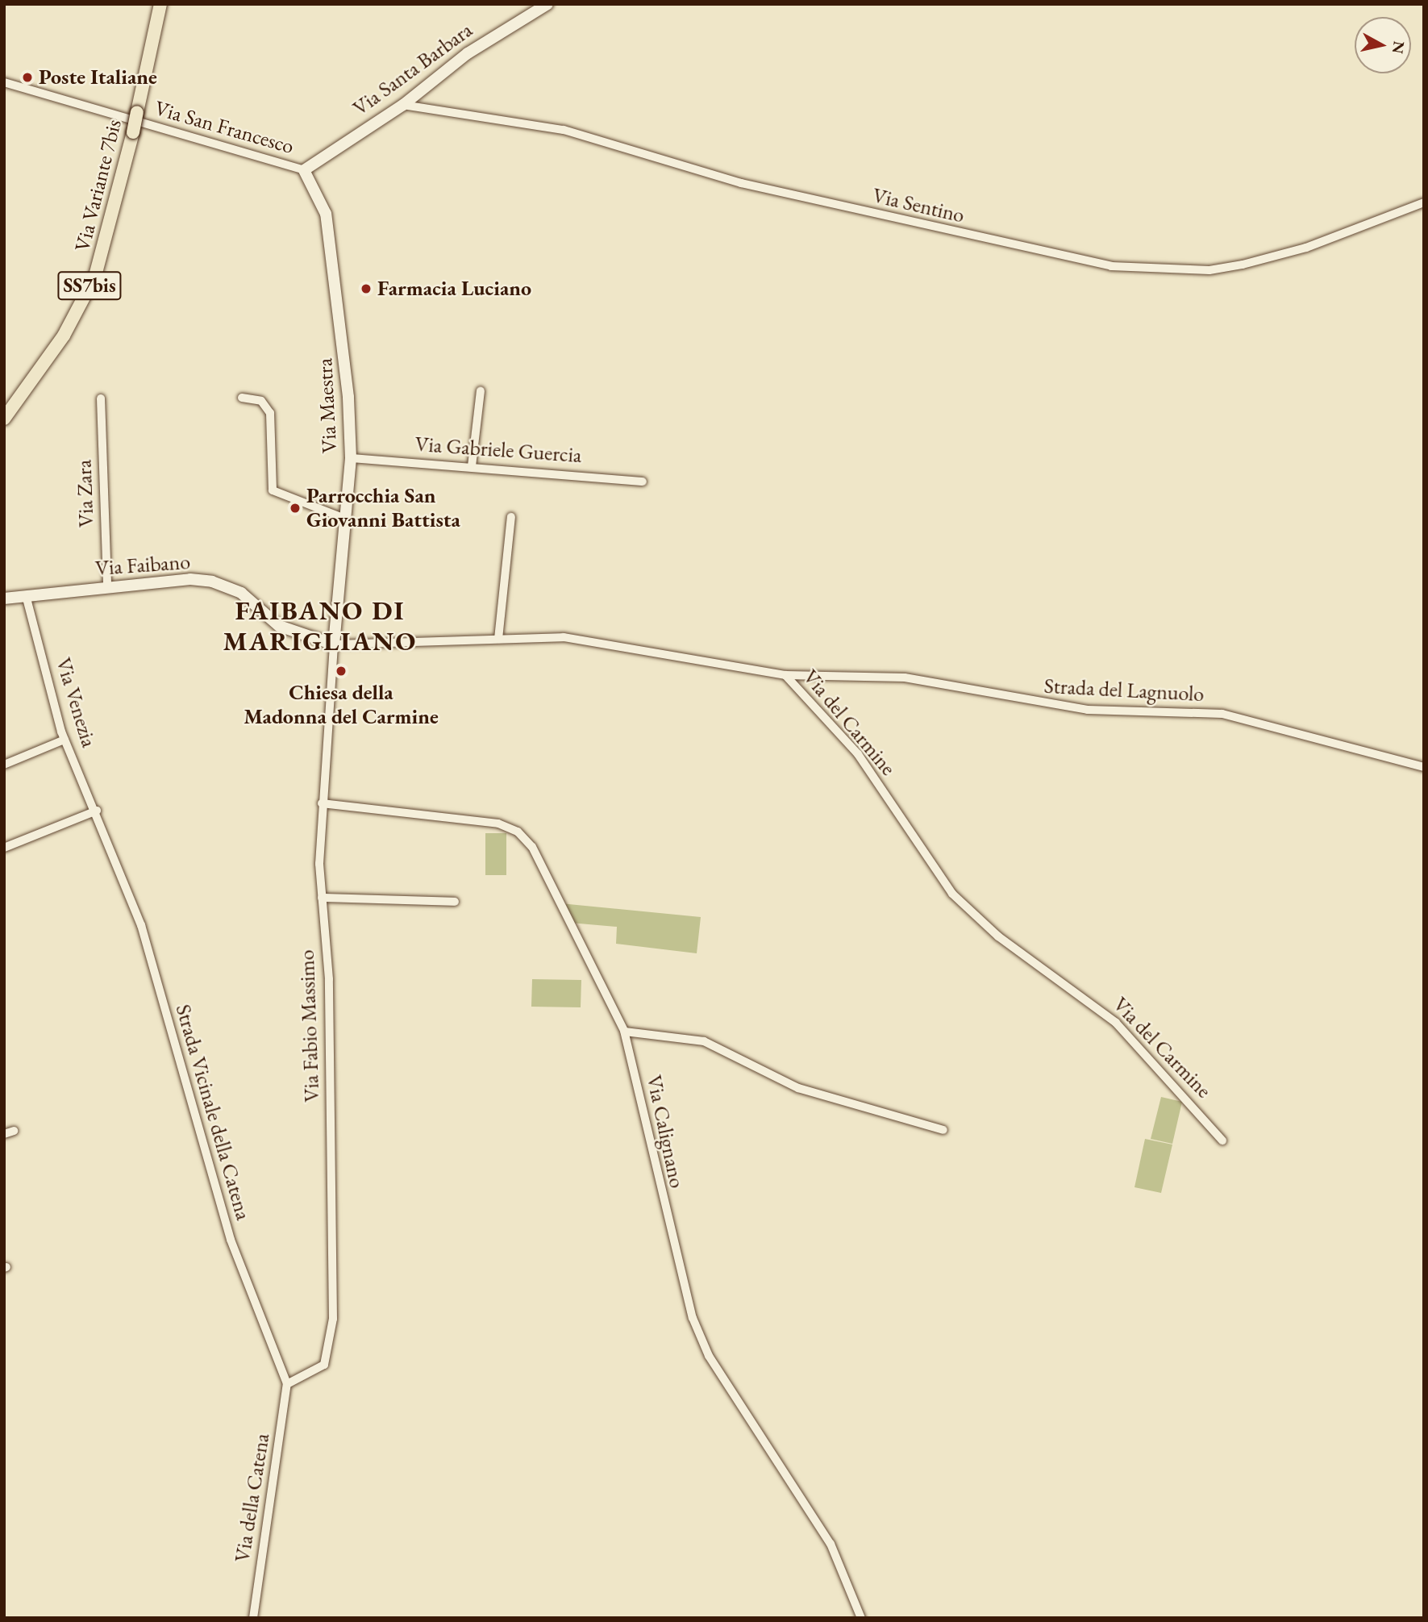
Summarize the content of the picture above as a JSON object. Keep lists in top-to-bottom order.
{
  "streets": {
    "main road": ["Via Variante 7bis", "SS7bis"],
    "street": [
      "Via Santa Barbara",
      "Via San Francesco",
      "Via Sentino",
      "Via Maestra",
      "Via Gabriele Guercia",
      "Via Zara",
      "Via Faibano",
      "Strada del Lagnuolo",
      "Via Venezia",
      "Via del Carmine",
      "Via Fabio Massimo",
      "Strada Vicinale della Catena",
      "Via Calignano",
      "Via della Catena"
    ]
  },
  "crossings": [
    ["Via Santa Barbara", "Via San Francesco"],
    ["Via Santa Barbara", "Via Sentino"],
    ["Via Santa Barbara", "Via Maestra"],
    ["Via San Francesco", "Via Maestra"],
    ["Via Maestra", "Via Gabriele Guercia"],
    ["Via Maestra", "Via Faibano"],
    ["Via Maestra", "Via del Carmine"],
    ["Via Maestra", "Via Fabio Massimo"],
    ["Via Zara", "Via Faibano"],
    ["Via Faibano", "Via Venezia"],
    ["Via Faibano", "Via del Carmine"],
    ["Via Faibano", "Via Fabio Massimo"],
    ["Strada del Lagnuolo", "Via del Carmine"],
    ["Via Venezia", "Strada Vicinale della Catena"],
    ["Via del Carmine", "Via Fabio Massimo"],
    ["Via Fabio Massimo", "Strada Vicinale della Catena"],
    ["Via Fabio Massimo", "Via Calignano"],
    ["Via Fabio Massimo", "Via della Catena"],
    ["Strada Vicinale della Catena", "Via della Catena"]
  ],
  "districts": ["FAIBANO DI MARIGLIANO"],
  "places": [
    "Poste Italiane",
    "Farmacia Luciano",
    "Parrocchia San Giovanni Battista",
    "Chiesa della Madonna del Carmine"
  ],
  "north": "right"
}
